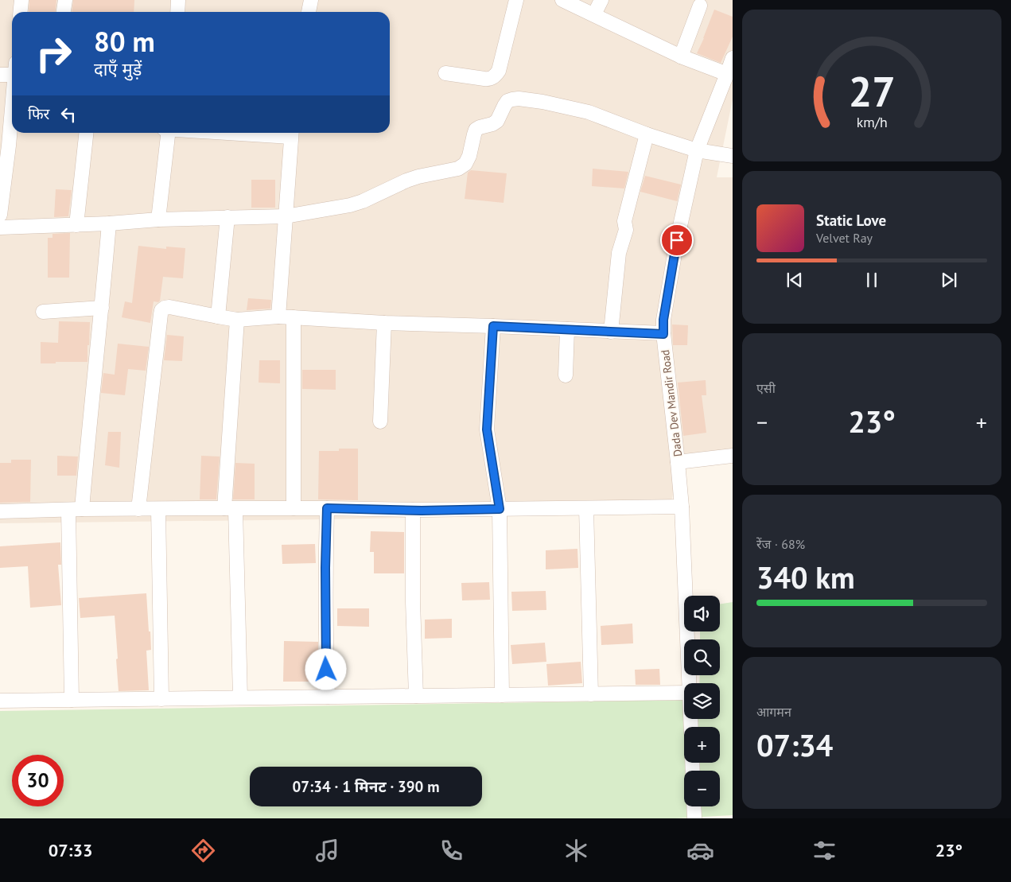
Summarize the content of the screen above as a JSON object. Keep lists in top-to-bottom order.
{
  "streets": {
    "street": ["Dada Dev Mandir Road"]
  },
  "page": {
    "turn": ["80 m", "दाएँ मुड़ें"],
    "then": "फिर",
    "song": ["Static Love", "Velvet Ray"],
    "tile": [
      "एसी",
      ["रेंज · 68%", "340 km"],
      ["आगमन", "07:34"]
    ],
    "heat": ["−", "23°", "+"],
    "map_buttons": ["+", "−"],
    "limit": "30",
    "trip": "07:34 · 1 मिनट · 390 m",
    "tabs": ["07:33", "23°"],
    "gauge": ["27", "km/h"]
  }
}
